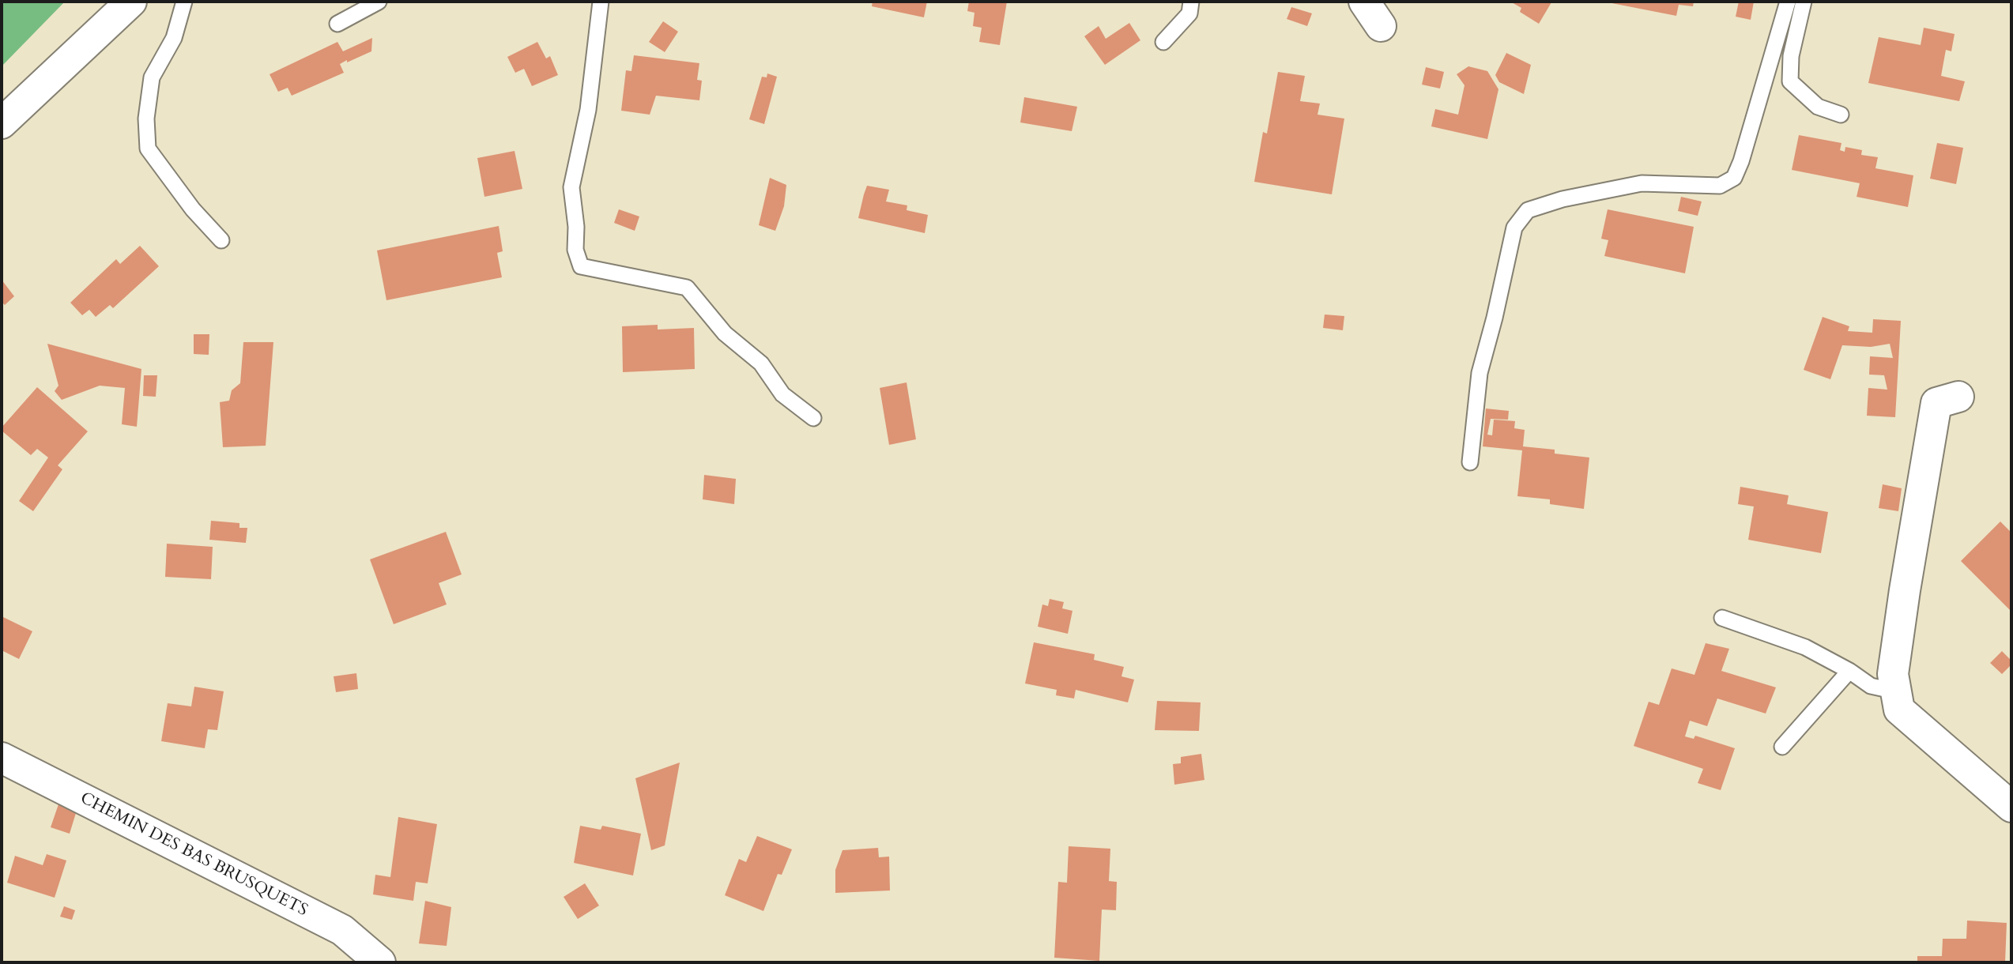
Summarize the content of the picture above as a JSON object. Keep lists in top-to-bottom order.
{
  "streets": {
    "street": ["CHEMIN DES BAS BRUSQUETS"]
  }
}
